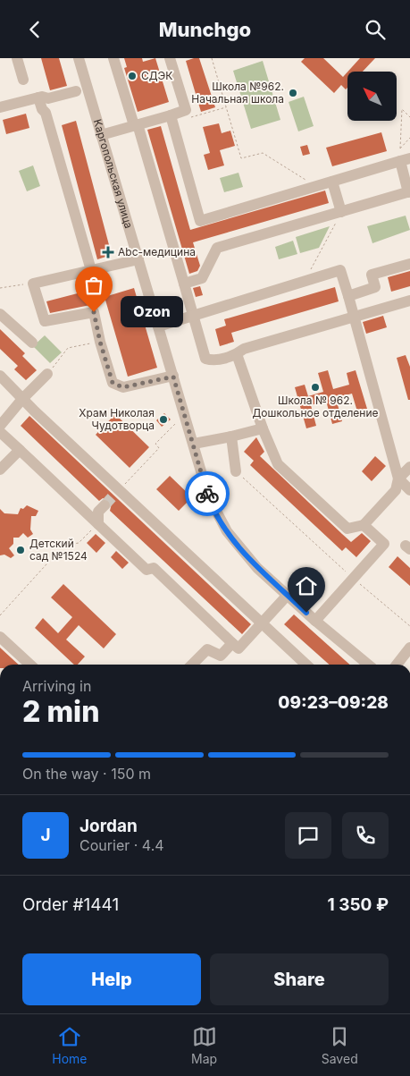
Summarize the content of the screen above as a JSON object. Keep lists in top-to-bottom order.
{
  "streets": {
    "street": ["Каргопольская улица"]
  },
  "places": {
    "other": [
      "СДЭК",
      "Школа №962. Начальная школа",
      "Ozon",
      "Школа № 962. Дошкольное отделение",
      "Храм Николая Чудотворца",
      "Детский сад №1524"
    ],
    "health": ["Abc-медицина"]
  },
  "north": "top left",
  "page": {
    "header": "Munchgo",
    "bubble": "Ozon",
    "heading": ["2 min", "Arriving in", "09:23–09:28"],
    "panel": [
      "Jordan",
      "Courier · 4.4",
      "Order #1441",
      "1 350 ₽"
    ],
    "bar": "On the way · 150 m",
    "round": "J",
    "buttons": ["Help", "Share"],
    "tabs": ["Home", "Map", "Saved"]
  }
}
